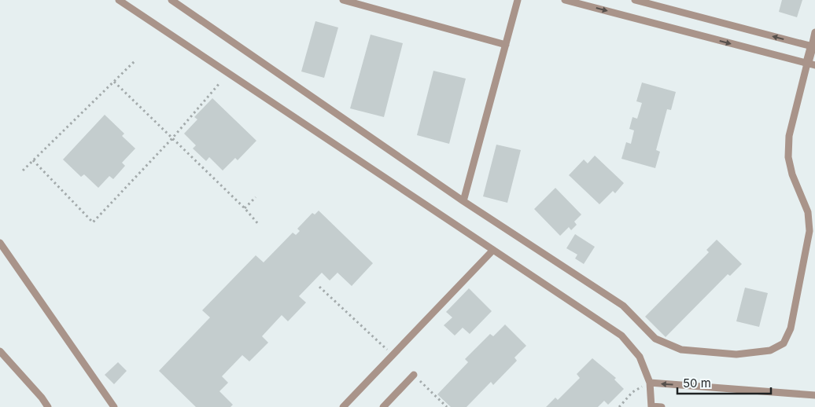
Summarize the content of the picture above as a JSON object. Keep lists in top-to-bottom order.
{
  "scale_bar": "50 m"
}
